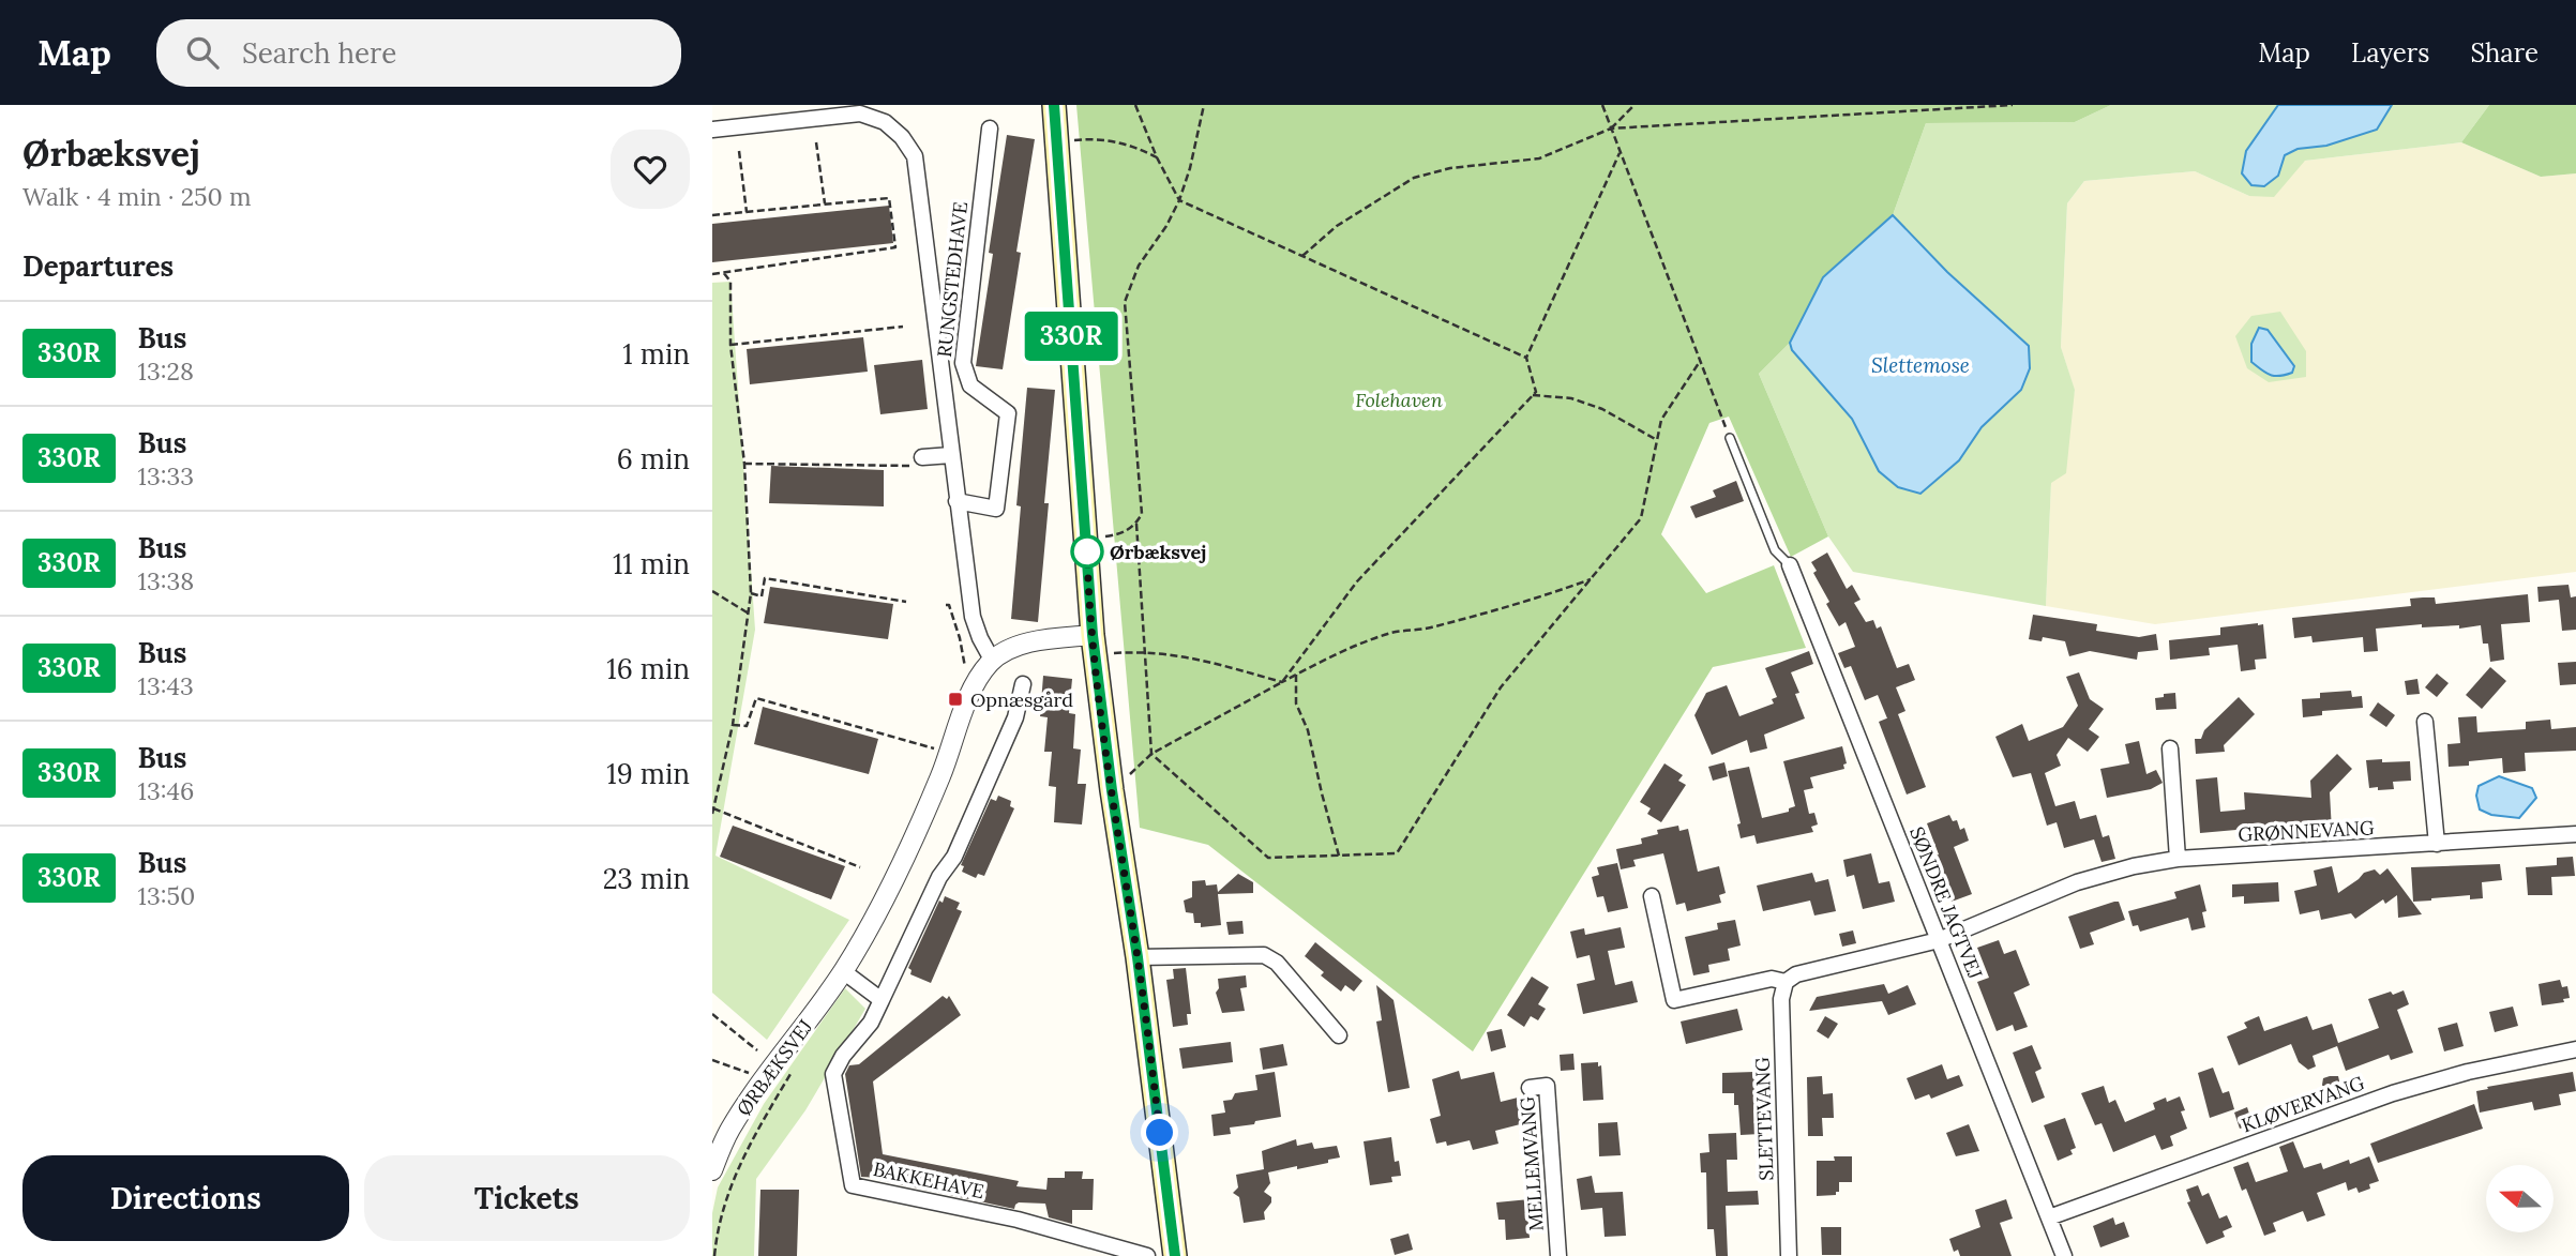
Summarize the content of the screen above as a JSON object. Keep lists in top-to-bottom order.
{
  "streets": {
    "street": [
      "RUNGSTEDHAVE",
      "GRØNNEVANG",
      "SØNDRE JAGTVEJ",
      "ØRBÆKSVEJ",
      "KLØVERVANG",
      "SLETTEVANG",
      "MELLEMVANG",
      "BAKKEHAVE"
    ]
  },
  "crossings": [
    ["GRØNNEVANG", "SØNDRE JAGTVEJ"],
    ["SØNDRE JAGTVEJ", "KLØVERVANG"]
  ],
  "water": ["Slettemose"],
  "parks": ["Folehaven"],
  "places": {
    "other": ["Ørbæksvej"],
    "transit": ["Opnæsgård"]
  },
  "lines": ["bus line 330R"],
  "north": "left",
  "page": {
    "header": "Map",
    "search": "Search here",
    "nav": ["Map", "Layers", "Share"],
    "heading": [
      ["Ørbæksvej", "Walk · 4 min · 250 m"],
      "Departures"
    ],
    "on_map": "330R",
    "list": [
      {
        "mark": "330R",
        "name": "Bus",
        "note": "13:28",
        "value": "1 min"
      },
      {
        "mark": "330R",
        "name": "Bus",
        "note": "13:33",
        "value": "6 min"
      },
      {
        "mark": "330R",
        "name": "Bus",
        "note": "13:38",
        "value": "11 min"
      },
      {
        "mark": "330R",
        "name": "Bus",
        "note": "13:43",
        "value": "16 min"
      },
      {
        "mark": "330R",
        "name": "Bus",
        "note": "13:46",
        "value": "19 min"
      },
      {
        "mark": "330R",
        "name": "Bus",
        "note": "13:50",
        "value": "23 min"
      }
    ],
    "buttons": ["Directions", "Tickets"]
  }
}
